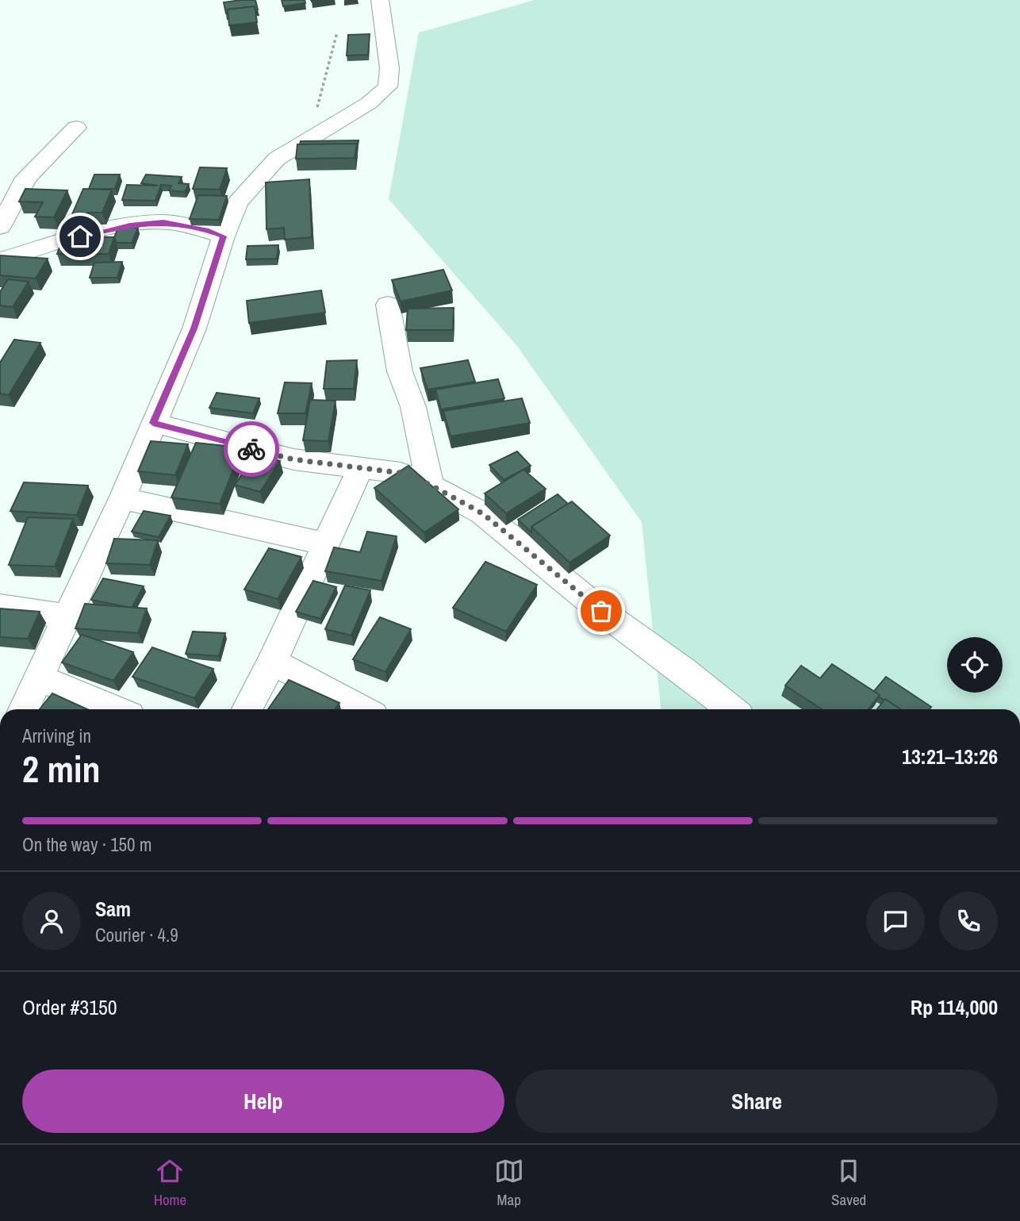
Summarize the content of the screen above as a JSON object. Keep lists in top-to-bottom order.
{
  "page": {
    "heading": ["2 min", "Arriving in", "13:21–13:26"],
    "panel": [
      "Sam",
      "Courier · 4.9",
      "Order #3150",
      "Rp 114,000"
    ],
    "bar": "On the way · 150 m",
    "buttons": ["Help", "Share"],
    "tabs": ["Home", "Map", "Saved"]
  }
}
